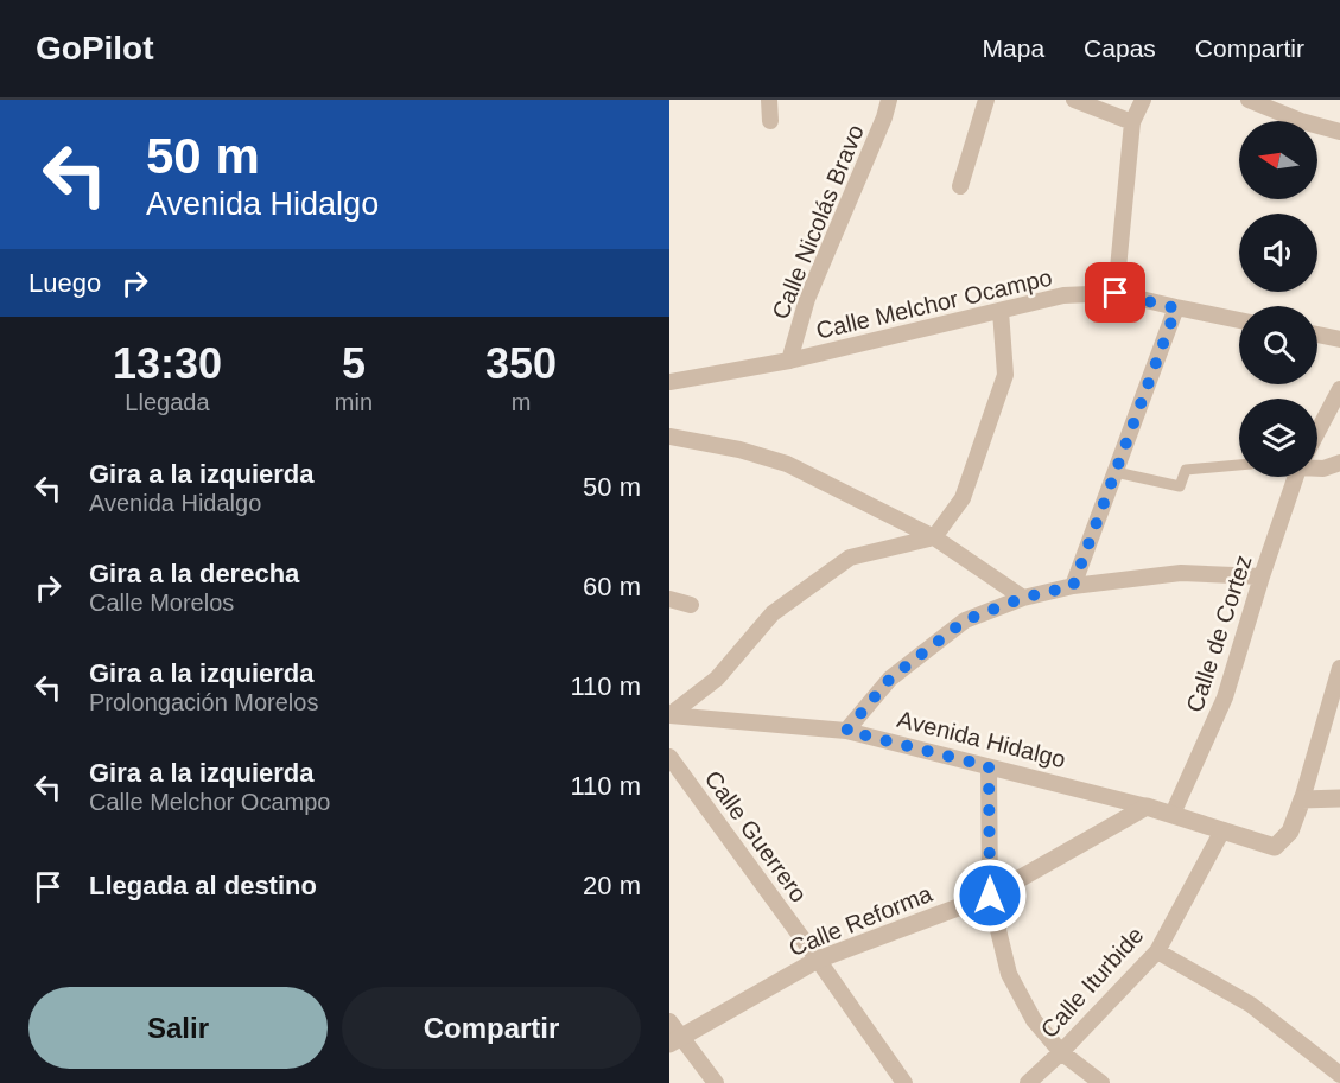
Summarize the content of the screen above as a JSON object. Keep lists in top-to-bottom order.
{
  "streets": {
    "street": [
      "Calle Nicolás Bravo",
      "Calle Melchor Ocampo",
      "Calle de Cortez",
      "Avenida Hidalgo",
      "Calle Guerrero",
      "Calle Reforma",
      "Calle Iturbide"
    ]
  },
  "crossings": [
    ["Calle Nicolás Bravo", "Calle Melchor Ocampo"],
    ["Calle de Cortez", "Avenida Hidalgo"],
    ["Avenida Hidalgo", "Calle Reforma"],
    ["Avenida Hidalgo", "Calle Iturbide"],
    ["Calle Guerrero", "Calle Reforma"]
  ],
  "north": "left",
  "page": {
    "header": "GoPilot",
    "nav": ["Mapa", "Capas", "Compartir"],
    "turn": ["50 m", "Avenida Hidalgo"],
    "then": "Luego",
    "eta": [
      "13:30",
      "Llegada",
      "5",
      "min",
      "350",
      "m"
    ],
    "list": [
      {
        "name": "Gira a la izquierda",
        "note": "Avenida Hidalgo",
        "value": "50 m"
      },
      {
        "name": "Gira a la derecha",
        "note": "Calle Morelos",
        "value": "60 m"
      },
      {
        "name": "Gira a la izquierda",
        "note": "Prolongación Morelos",
        "value": "110 m"
      },
      {
        "name": "Gira a la izquierda",
        "note": "Calle Melchor Ocampo",
        "value": "110 m"
      },
      {
        "name": "Llegada al destino",
        "value": "20 m"
      }
    ],
    "buttons": ["Salir", "Compartir"]
  }
}
